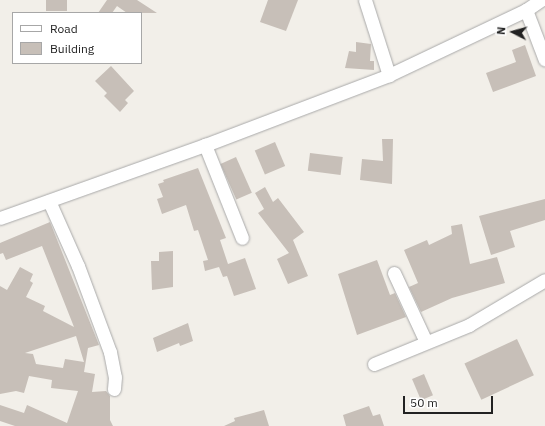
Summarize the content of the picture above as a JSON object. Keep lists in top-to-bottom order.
{
  "legend": ["Road", "Building"],
  "scale_bar": "50 m",
  "north": "left"
}
